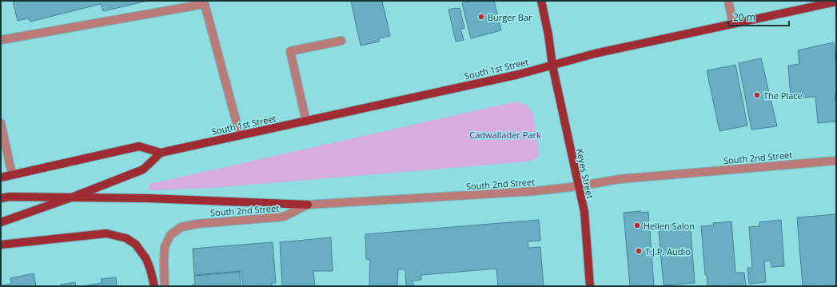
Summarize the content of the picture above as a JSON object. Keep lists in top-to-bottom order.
{
  "streets": {
    "main road": ["South 1st Street", "Keyes Street"],
    "street": ["South 2nd Street"]
  },
  "crossings": [
    ["South 1st Street", "Keyes Street"],
    ["South 2nd Street", "Keyes Street"]
  ],
  "parks": ["Cadwallader Park"],
  "places": [
    "Burger Bar",
    "The Place",
    "Hellen Salon",
    "T.J.P. Audio"
  ],
  "scale_bar": "20 m"
}
